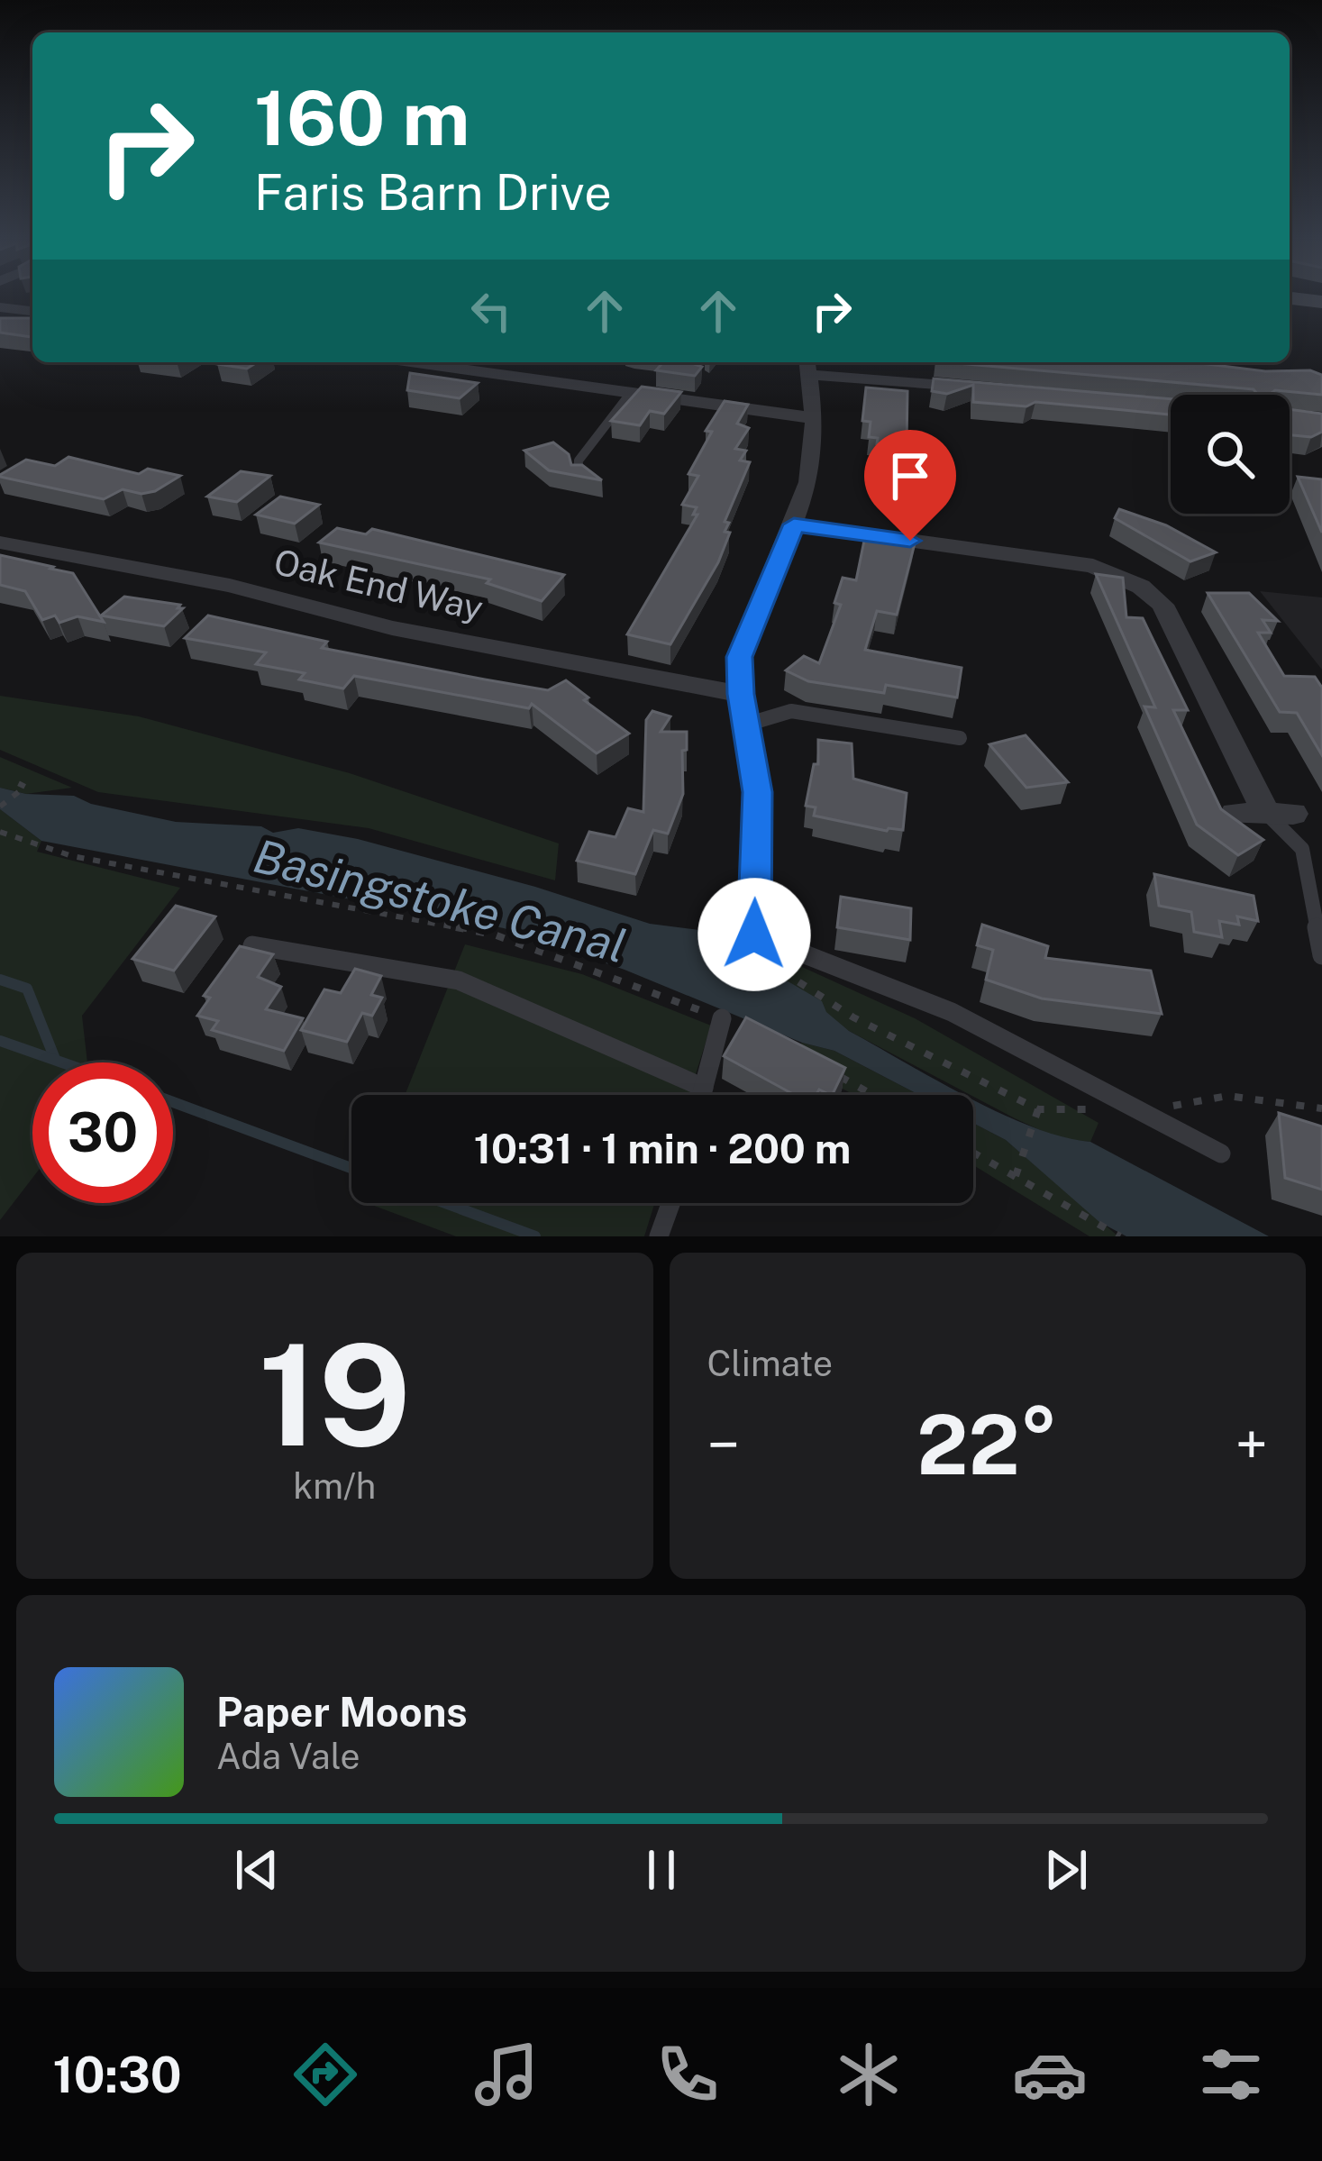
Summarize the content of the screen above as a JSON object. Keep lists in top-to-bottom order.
{
  "streets": {
    "street": ["Oak End Way"]
  },
  "water": ["Basingstoke Canal"],
  "page": {
    "turn": ["160 m", "Faris Barn Drive"],
    "limit": "30",
    "trip": "10:31 · 1 min · 200 m",
    "tile": [
      ["19", "km/h"],
      "Climate"
    ],
    "heat": ["−", "22°", "+"],
    "song": ["Paper Moons", "Ada Vale"],
    "tabs": "10:30"
  }
}
